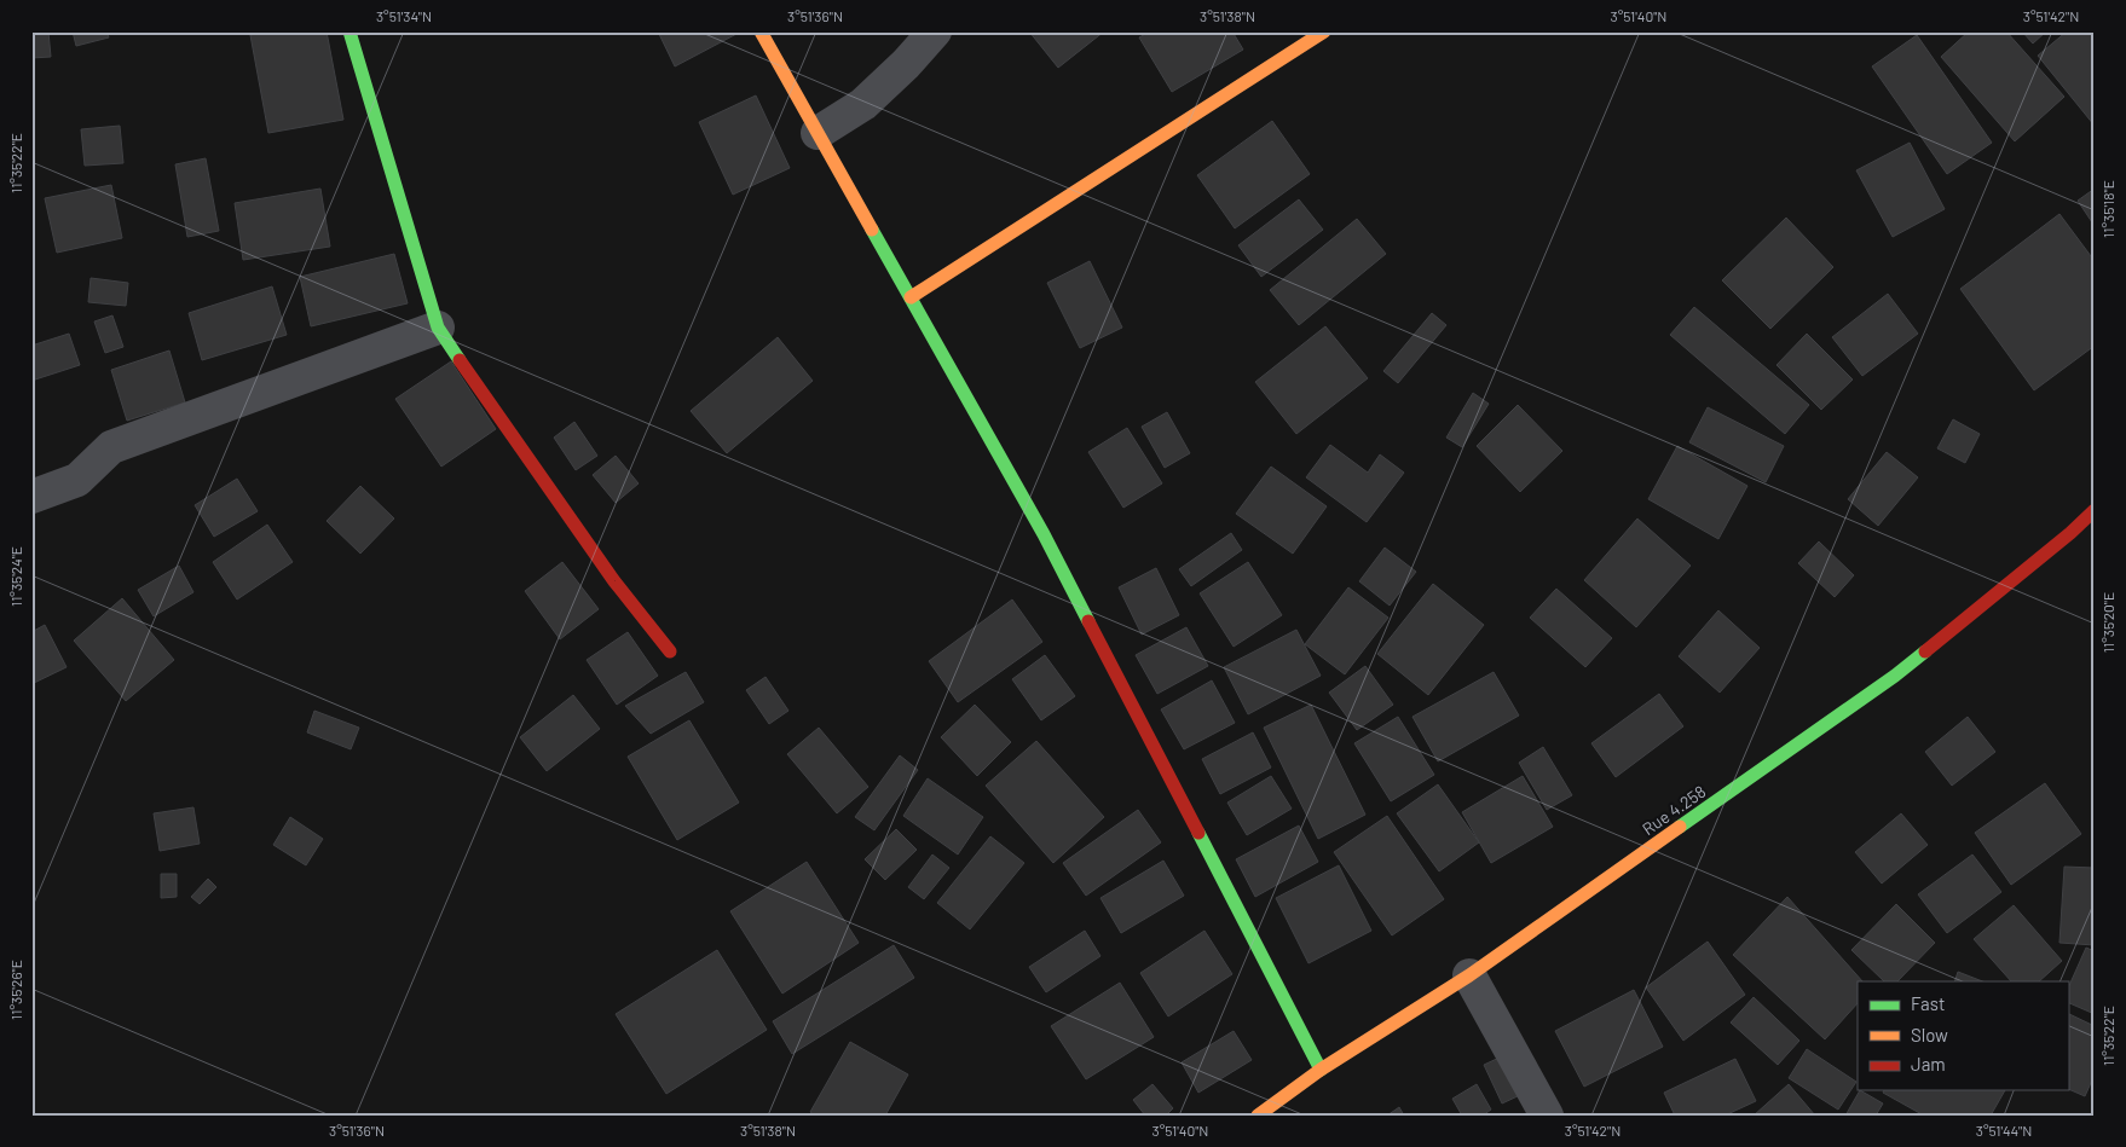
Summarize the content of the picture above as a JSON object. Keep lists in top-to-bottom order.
{
  "streets": {
    "main road": ["Rue 4.258"]
  },
  "legend": ["Fast", "Slow", "Jam"],
  "coordinates": [
    "3°51'34\"N",
    "3°51'36\"N",
    "3°51'38\"N",
    "3°51'40\"N",
    "3°51'42\"N",
    "11°35'22\"E",
    "11°35'18\"E",
    "11°35'24\"E",
    "11°35'20\"E",
    "11°35'26\"E",
    "3°51'44\"N"
  ]
}
